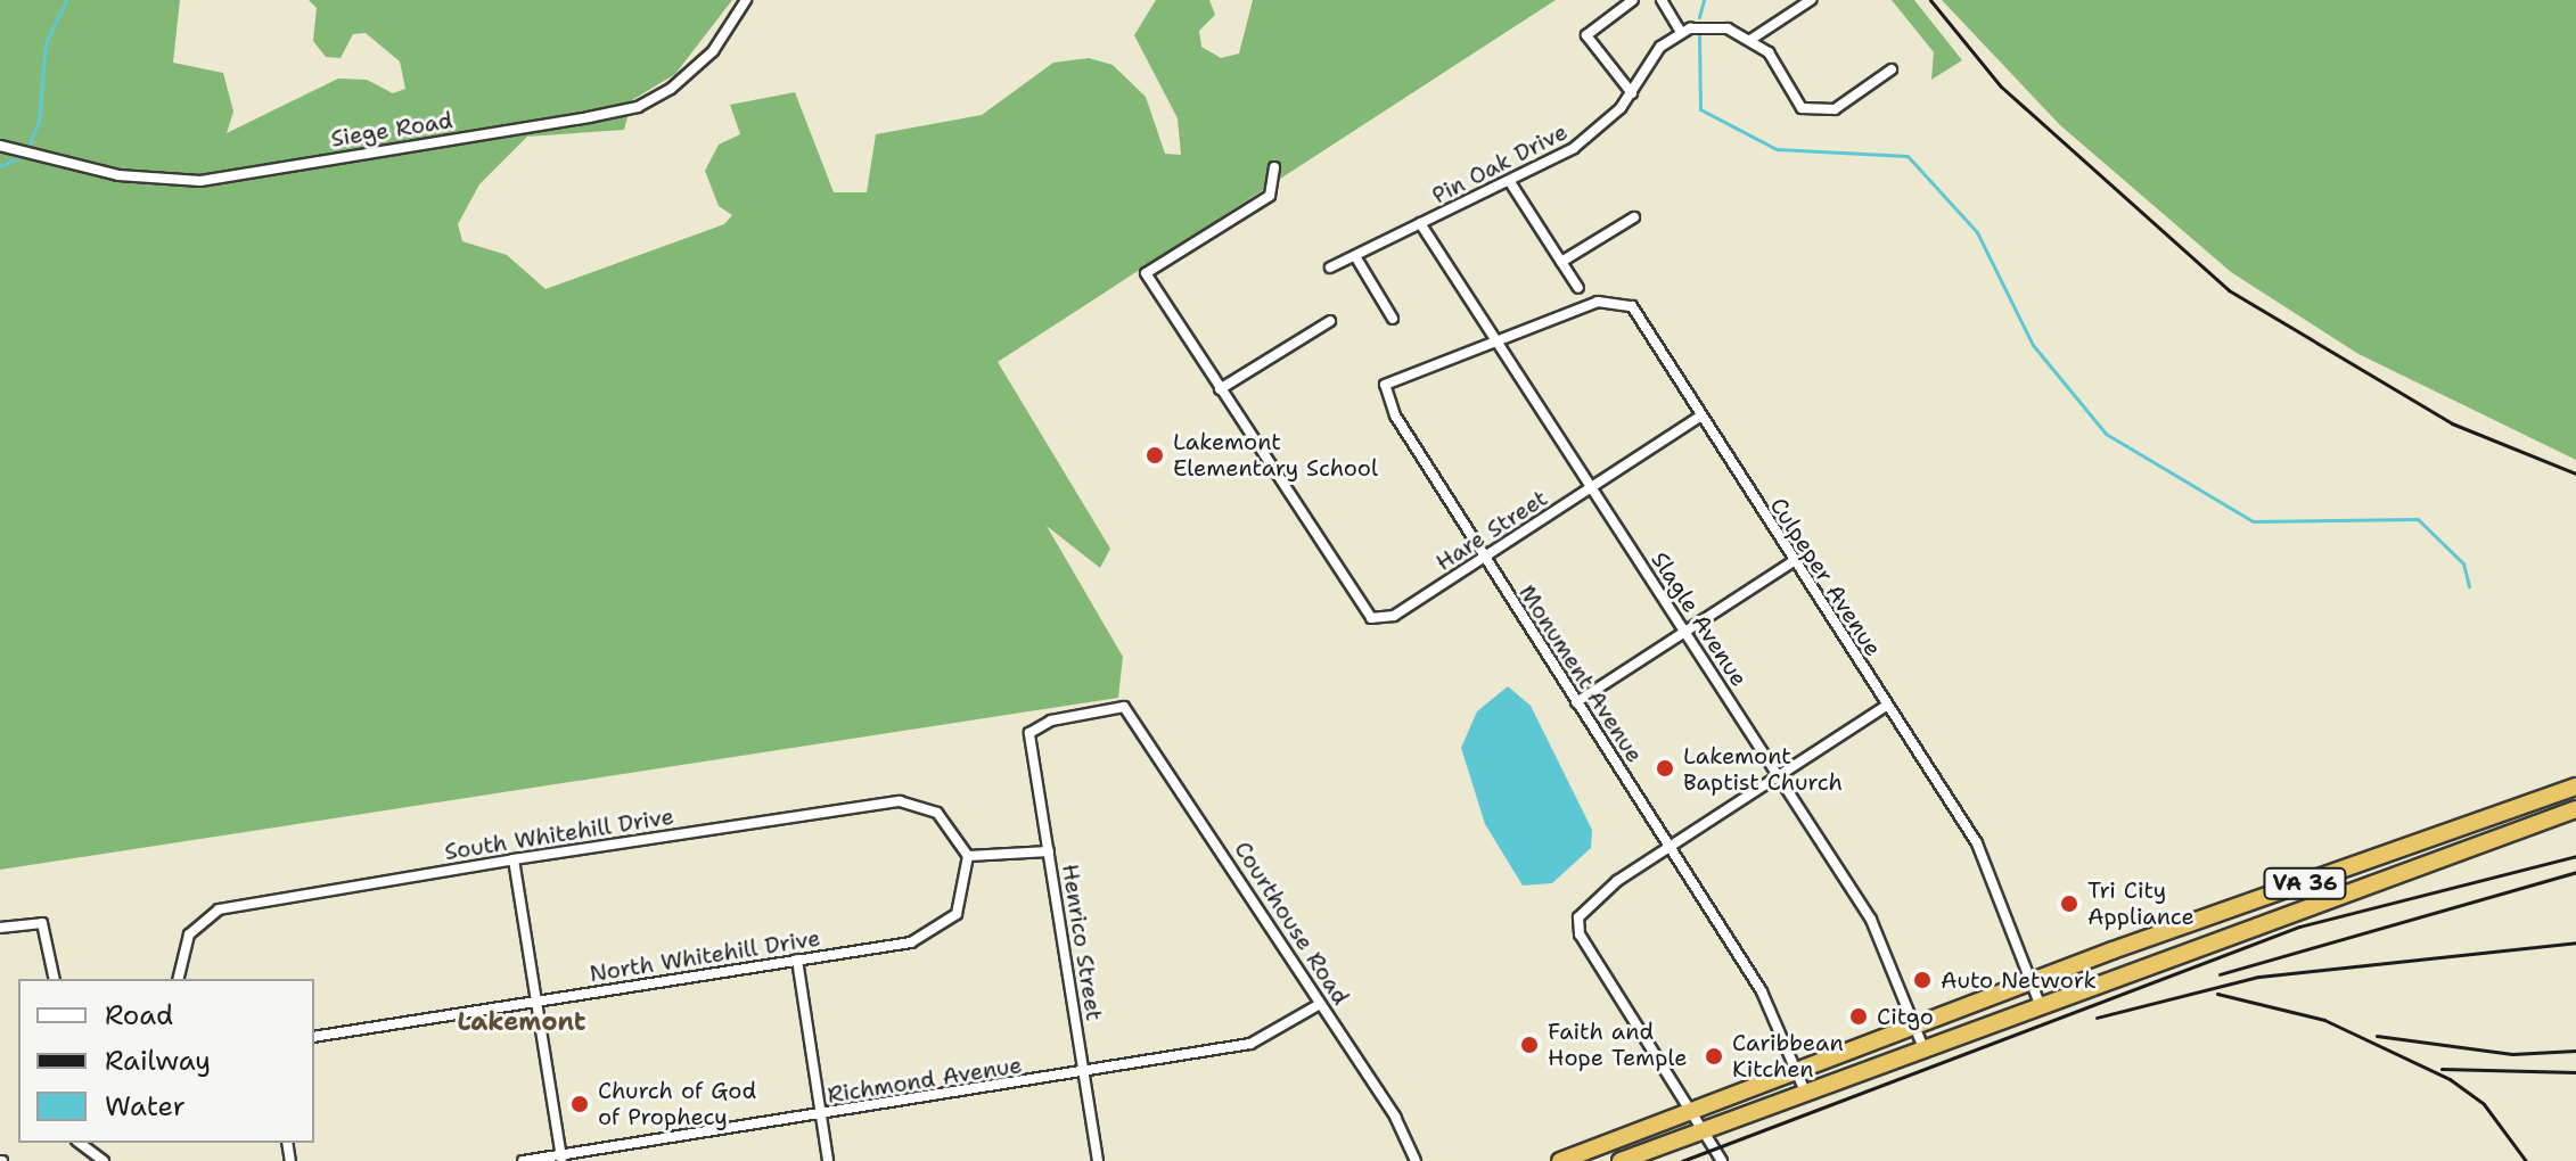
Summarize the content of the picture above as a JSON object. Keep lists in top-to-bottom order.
{
  "streets": {
    "highway": ["VA 36"],
    "street": [
      "Siege Road",
      "Pin Oak Drive",
      "Hare Street",
      "Culpeper Avenue",
      "Slagle Avenue",
      "Monument Avenue",
      "South Whitehill Drive",
      "Courthouse Road",
      "Henrico Street",
      "North Whitehill Drive",
      "Richmond Avenue"
    ]
  },
  "crossings": [
    ["Pin Oak Drive", "Slagle Avenue"],
    ["Hare Street", "Culpeper Avenue"],
    ["Hare Street", "Slagle Avenue"],
    ["Hare Street", "Monument Avenue"],
    ["Culpeper Avenue", "Slagle Avenue"],
    ["Culpeper Avenue", "Monument Avenue"],
    ["Culpeper Avenue", "VA 36"],
    ["Slagle Avenue", "Monument Avenue"],
    ["Slagle Avenue", "VA 36"],
    ["Monument Avenue", "VA 36"],
    ["South Whitehill Drive", "North Whitehill Drive"],
    ["Courthouse Road", "Henrico Street"],
    ["Courthouse Road", "Richmond Avenue"],
    ["Henrico Street", "Richmond Avenue"]
  ],
  "districts": ["Lakemont"],
  "places": [
    "Lakemont Elementary School",
    "Lakemont Baptist Church",
    "Tri City Appliance",
    "Auto Network",
    "Citgo",
    "Faith and Hope Temple",
    "Caribbean Kitchen",
    "Church of God of Prophecy"
  ],
  "legend": ["Road", "Railway", "Water"]
}
